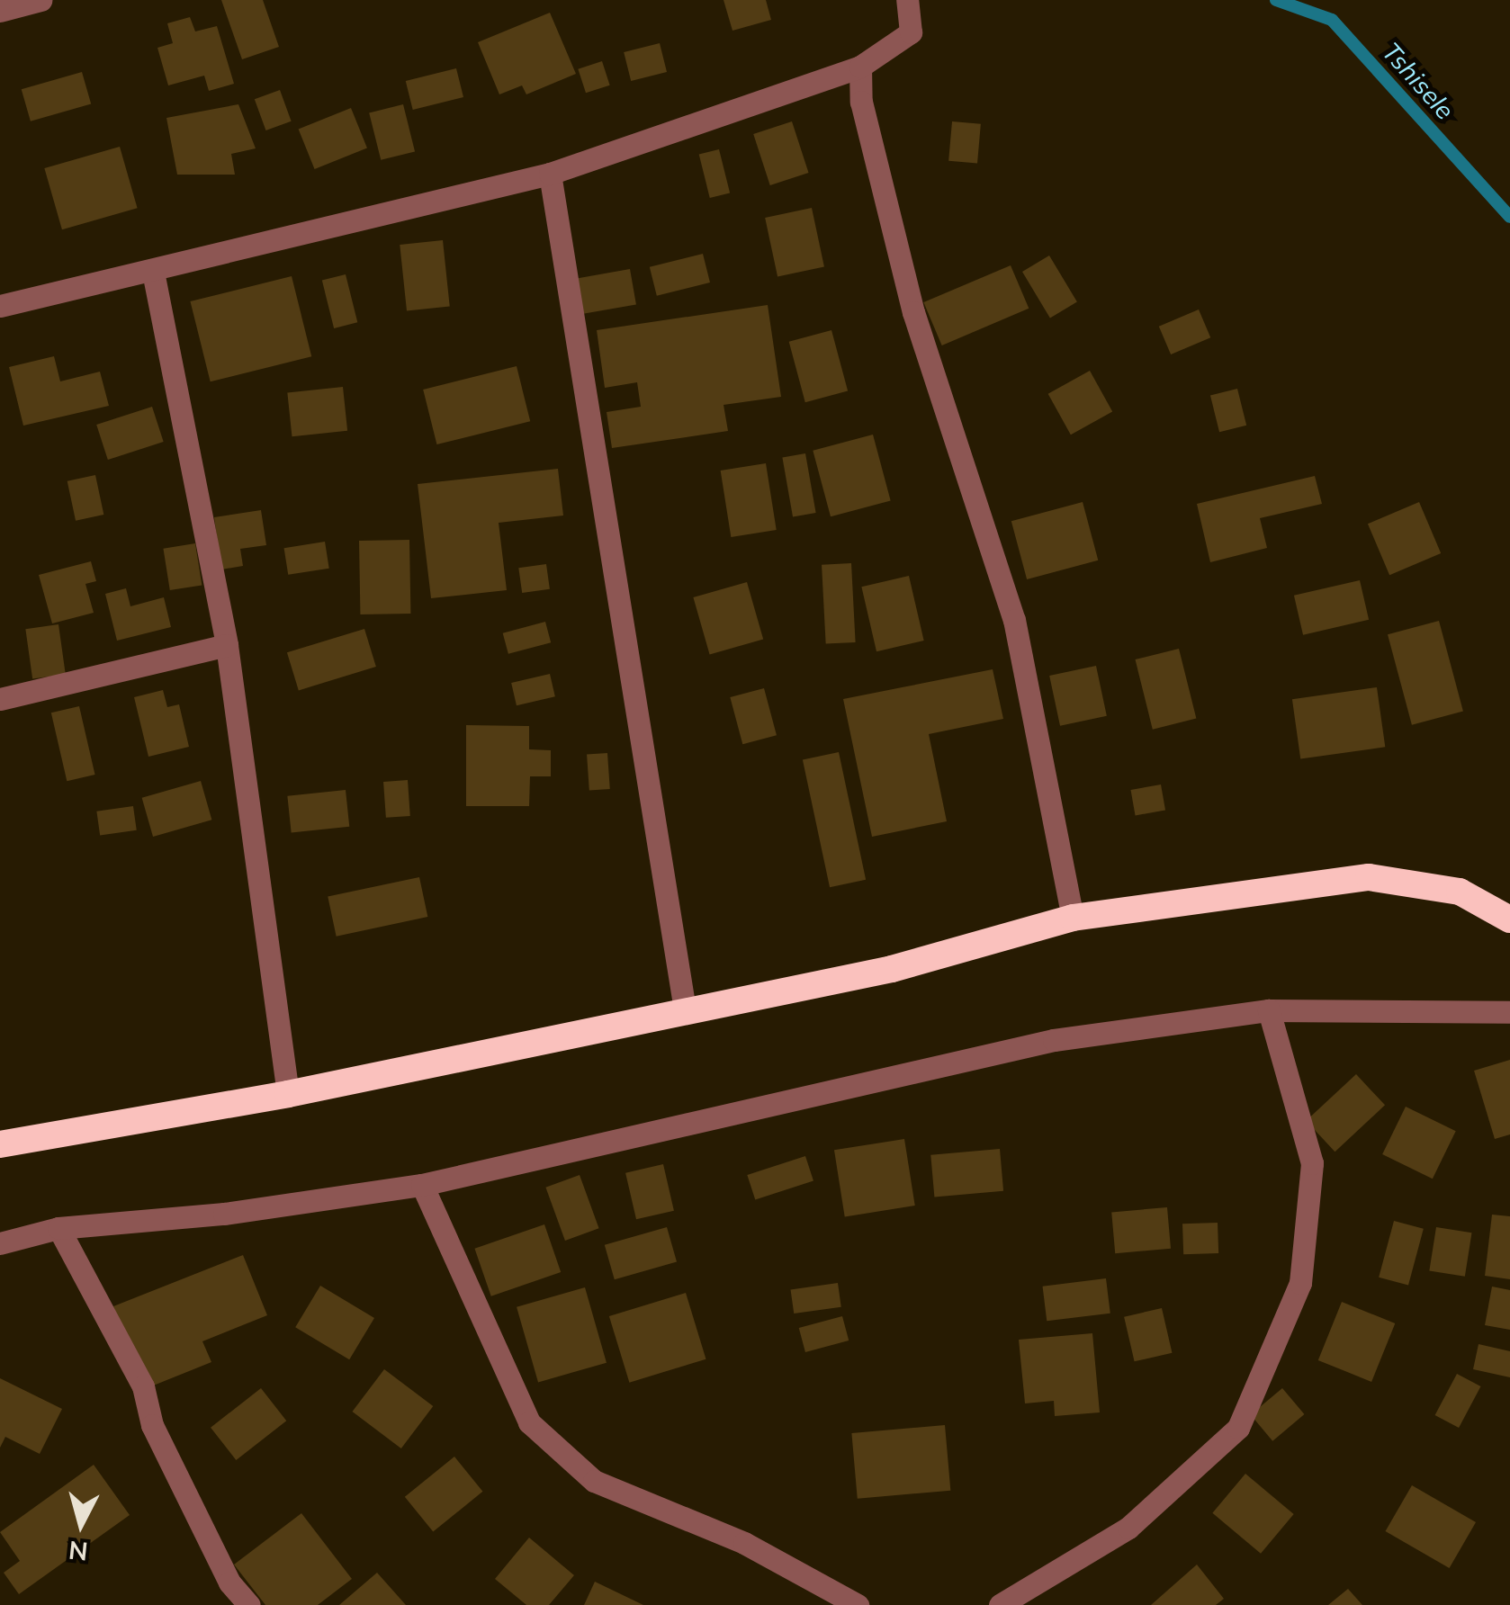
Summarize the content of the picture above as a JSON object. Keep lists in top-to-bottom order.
{
  "water": ["Tshisele"],
  "north": "bottom"
}
